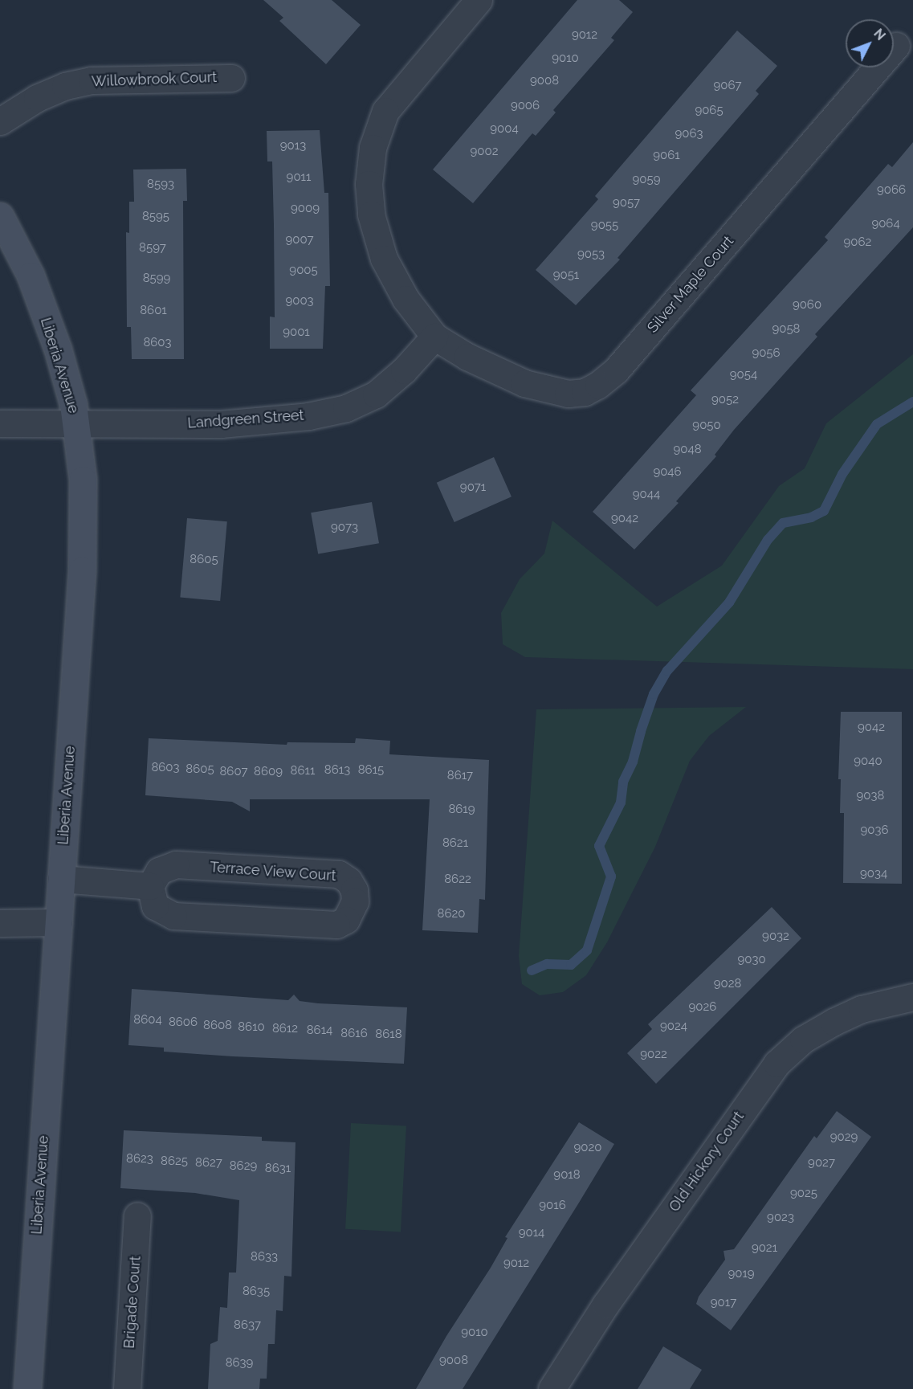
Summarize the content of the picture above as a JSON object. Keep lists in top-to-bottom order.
{
  "streets": {
    "main road": ["Liberia Avenue"],
    "street": [
      "Willowbrook Court",
      "Silver Maple Court",
      "Landgreen Street",
      "Terrace View Court",
      "Old Hickory Court",
      "Brigade Court"
    ]
  },
  "crossings": [
    ["Silver Maple Court", "Landgreen Street"],
    ["Liberia Avenue", "Landgreen Street"]
  ],
  "house_numbers": [
    "9012",
    "9010",
    "9008",
    "9067",
    "9006",
    "9065",
    "9004",
    "9063",
    "9013",
    "9002",
    "9061",
    "9011",
    "9059",
    "8593",
    "9066",
    "9057",
    "9009",
    "8595",
    "9064",
    "9055",
    "9007",
    "9062",
    "8597",
    "9053",
    "9005",
    "9051",
    "8599",
    "9003",
    "9060",
    "8601",
    "9058",
    "9001",
    "8603",
    "9056",
    "9054",
    "9052",
    "9050",
    "9048",
    "9046",
    "9071",
    "9044",
    "9042",
    "9073",
    "8605",
    "9042",
    "9040",
    "8603",
    "8605",
    "8613",
    "8615",
    "8611",
    "8607",
    "8609",
    "8617",
    "9038",
    "8619",
    "9036",
    "8621",
    "9034",
    "8622",
    "8620",
    "9032",
    "9030",
    "9028",
    "9026",
    "8604",
    "8606",
    "8608",
    "9024",
    "8610",
    "8612",
    "8614",
    "8616",
    "8618",
    "9022",
    "9029",
    "9020",
    "8623",
    "8625",
    "8627",
    "9027",
    "8629",
    "8631",
    "9018",
    "9025",
    "9016",
    "9023",
    "9014",
    "9021",
    "8633",
    "9012",
    "9019",
    "8635",
    "9017",
    "8637",
    "9010",
    "9008",
    "8639"
  ],
  "north": "top right"
}
